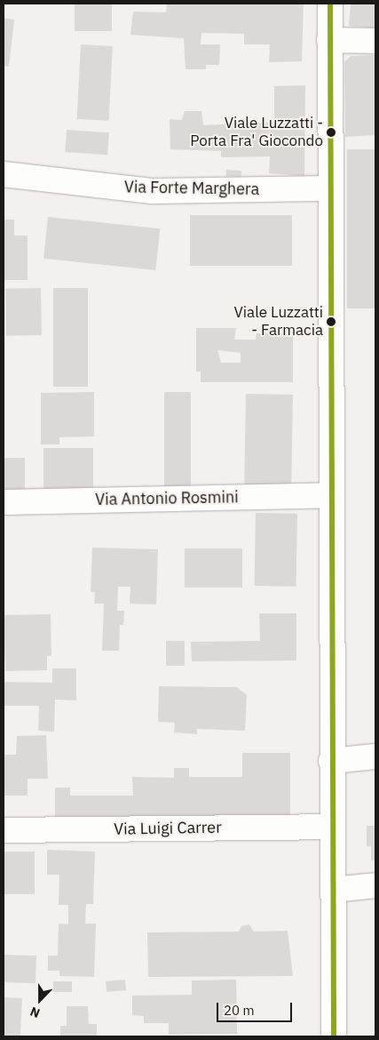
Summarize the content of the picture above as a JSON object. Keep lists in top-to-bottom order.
{
  "streets": {
    "street": ["Via Forte Marghera", "Via Antonio Rosmini", "Via Luigi Carrer"]
  },
  "places": ["Viale Luzzatti - Porta Fra' Giocondo", "Viale Luzzatti - Farmacia"],
  "scale_bar": "20 m",
  "north": "bottom"
}
